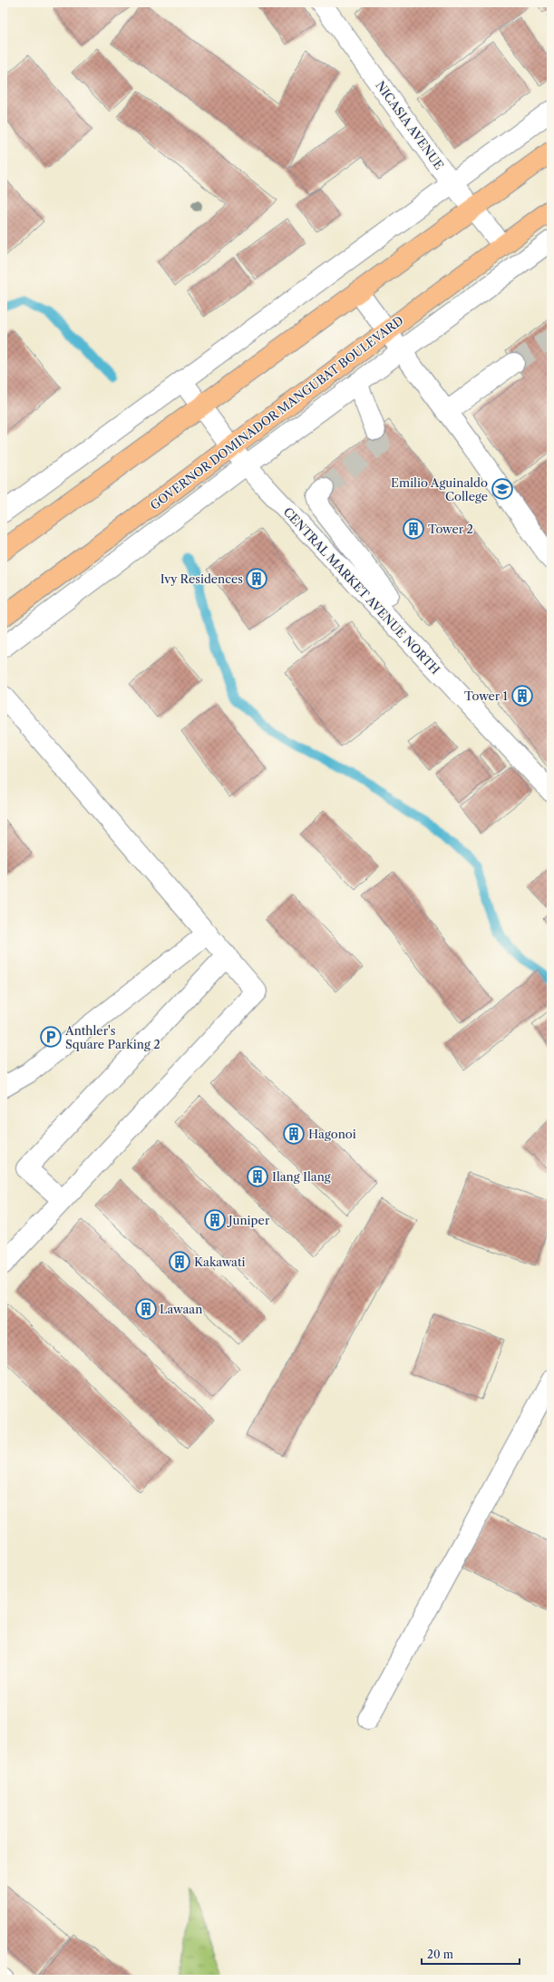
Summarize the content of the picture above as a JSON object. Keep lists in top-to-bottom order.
{
  "streets": {
    "main road": ["GOVERNOR DOMINADOR MANGUBAT BOULEVARD"],
    "street": ["NICASIA AVENUE", "CENTRAL MARKET AVENUE NORTH"]
  },
  "crossings": [
    ["NICASIA AVENUE", "GOVERNOR DOMINADOR MANGUBAT BOULEVARD"],
    ["GOVERNOR DOMINADOR MANGUBAT BOULEVARD", "CENTRAL MARKET AVENUE NORTH"]
  ],
  "places": {
    "school or university": ["Emilio Aguinaldo College"],
    "building": [
      "Tower 2",
      "Ivy Residences",
      "Tower 1",
      "Hagonoi",
      "Ilang Ilang",
      "Juniper",
      "Kakawati",
      "Lawaan"
    ],
    "parking": ["Anthler's Square Parking 2"]
  },
  "scale_bar": "20 m"
}
